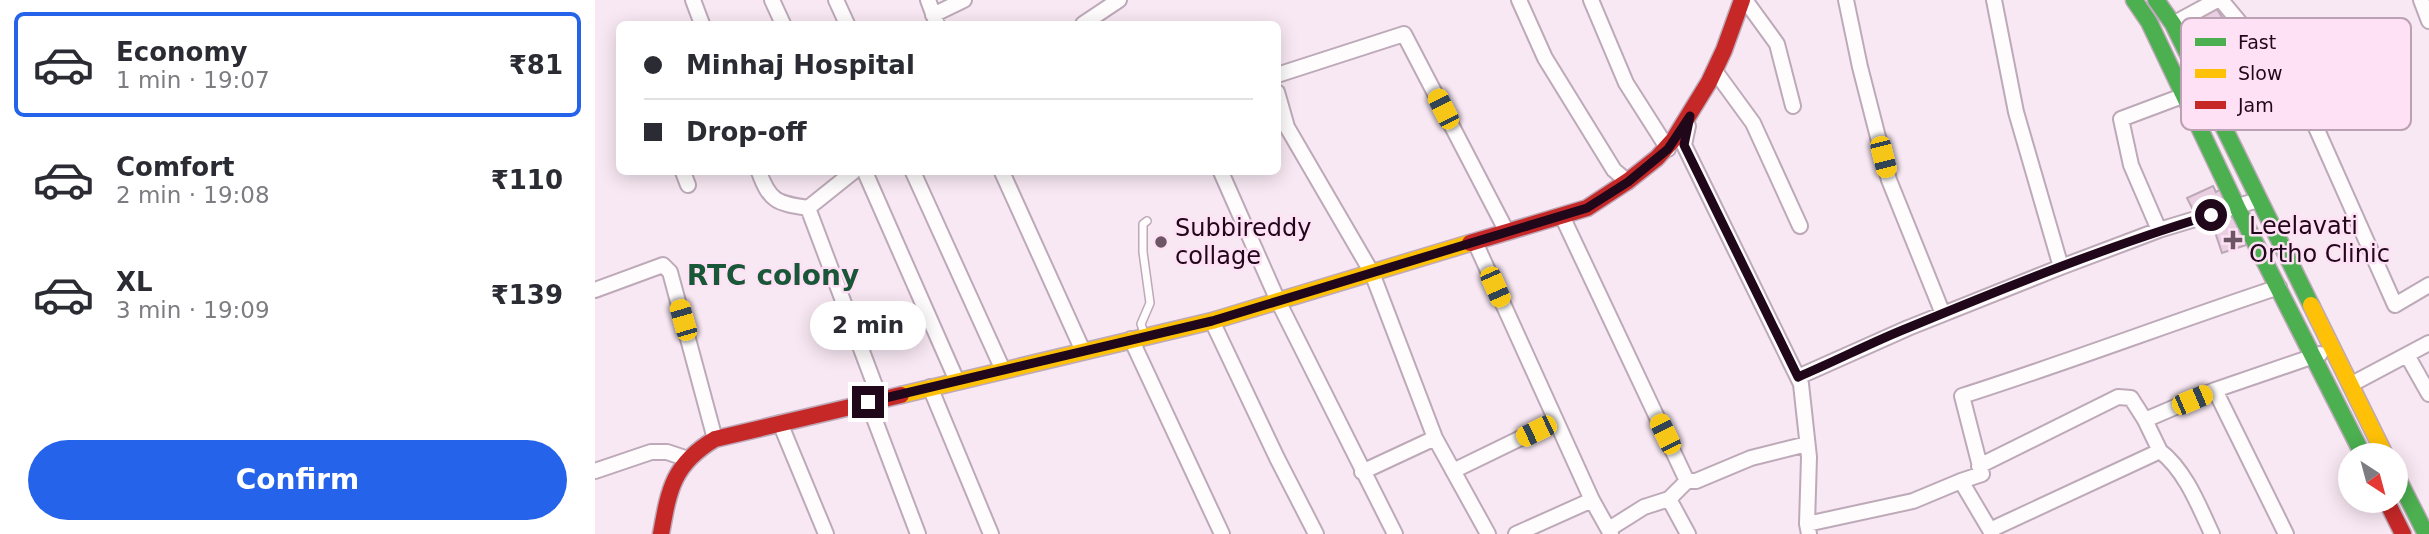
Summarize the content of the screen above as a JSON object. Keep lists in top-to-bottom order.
{
  "districts": ["RTC colony"],
  "places": {
    "health": ["Leelavati Ortho Clinic"],
    "other": ["Subbireddy collage"]
  },
  "legend": ["Fast", "Slow", "Jam"],
  "north": "bottom right",
  "page": {
    "list": [
      {
        "name": "Economy",
        "note": "1 min · 19:07",
        "value": "₹81"
      },
      {
        "name": "Comfort",
        "note": "2 min · 19:08",
        "value": "₹110"
      },
      {
        "name": "XL",
        "note": "3 min · 19:09",
        "value": "₹139"
      }
    ],
    "banner": ["Minhaj Hospital", "Drop-off"],
    "bubble": "2 min",
    "buttons": "Confirm"
  }
}
